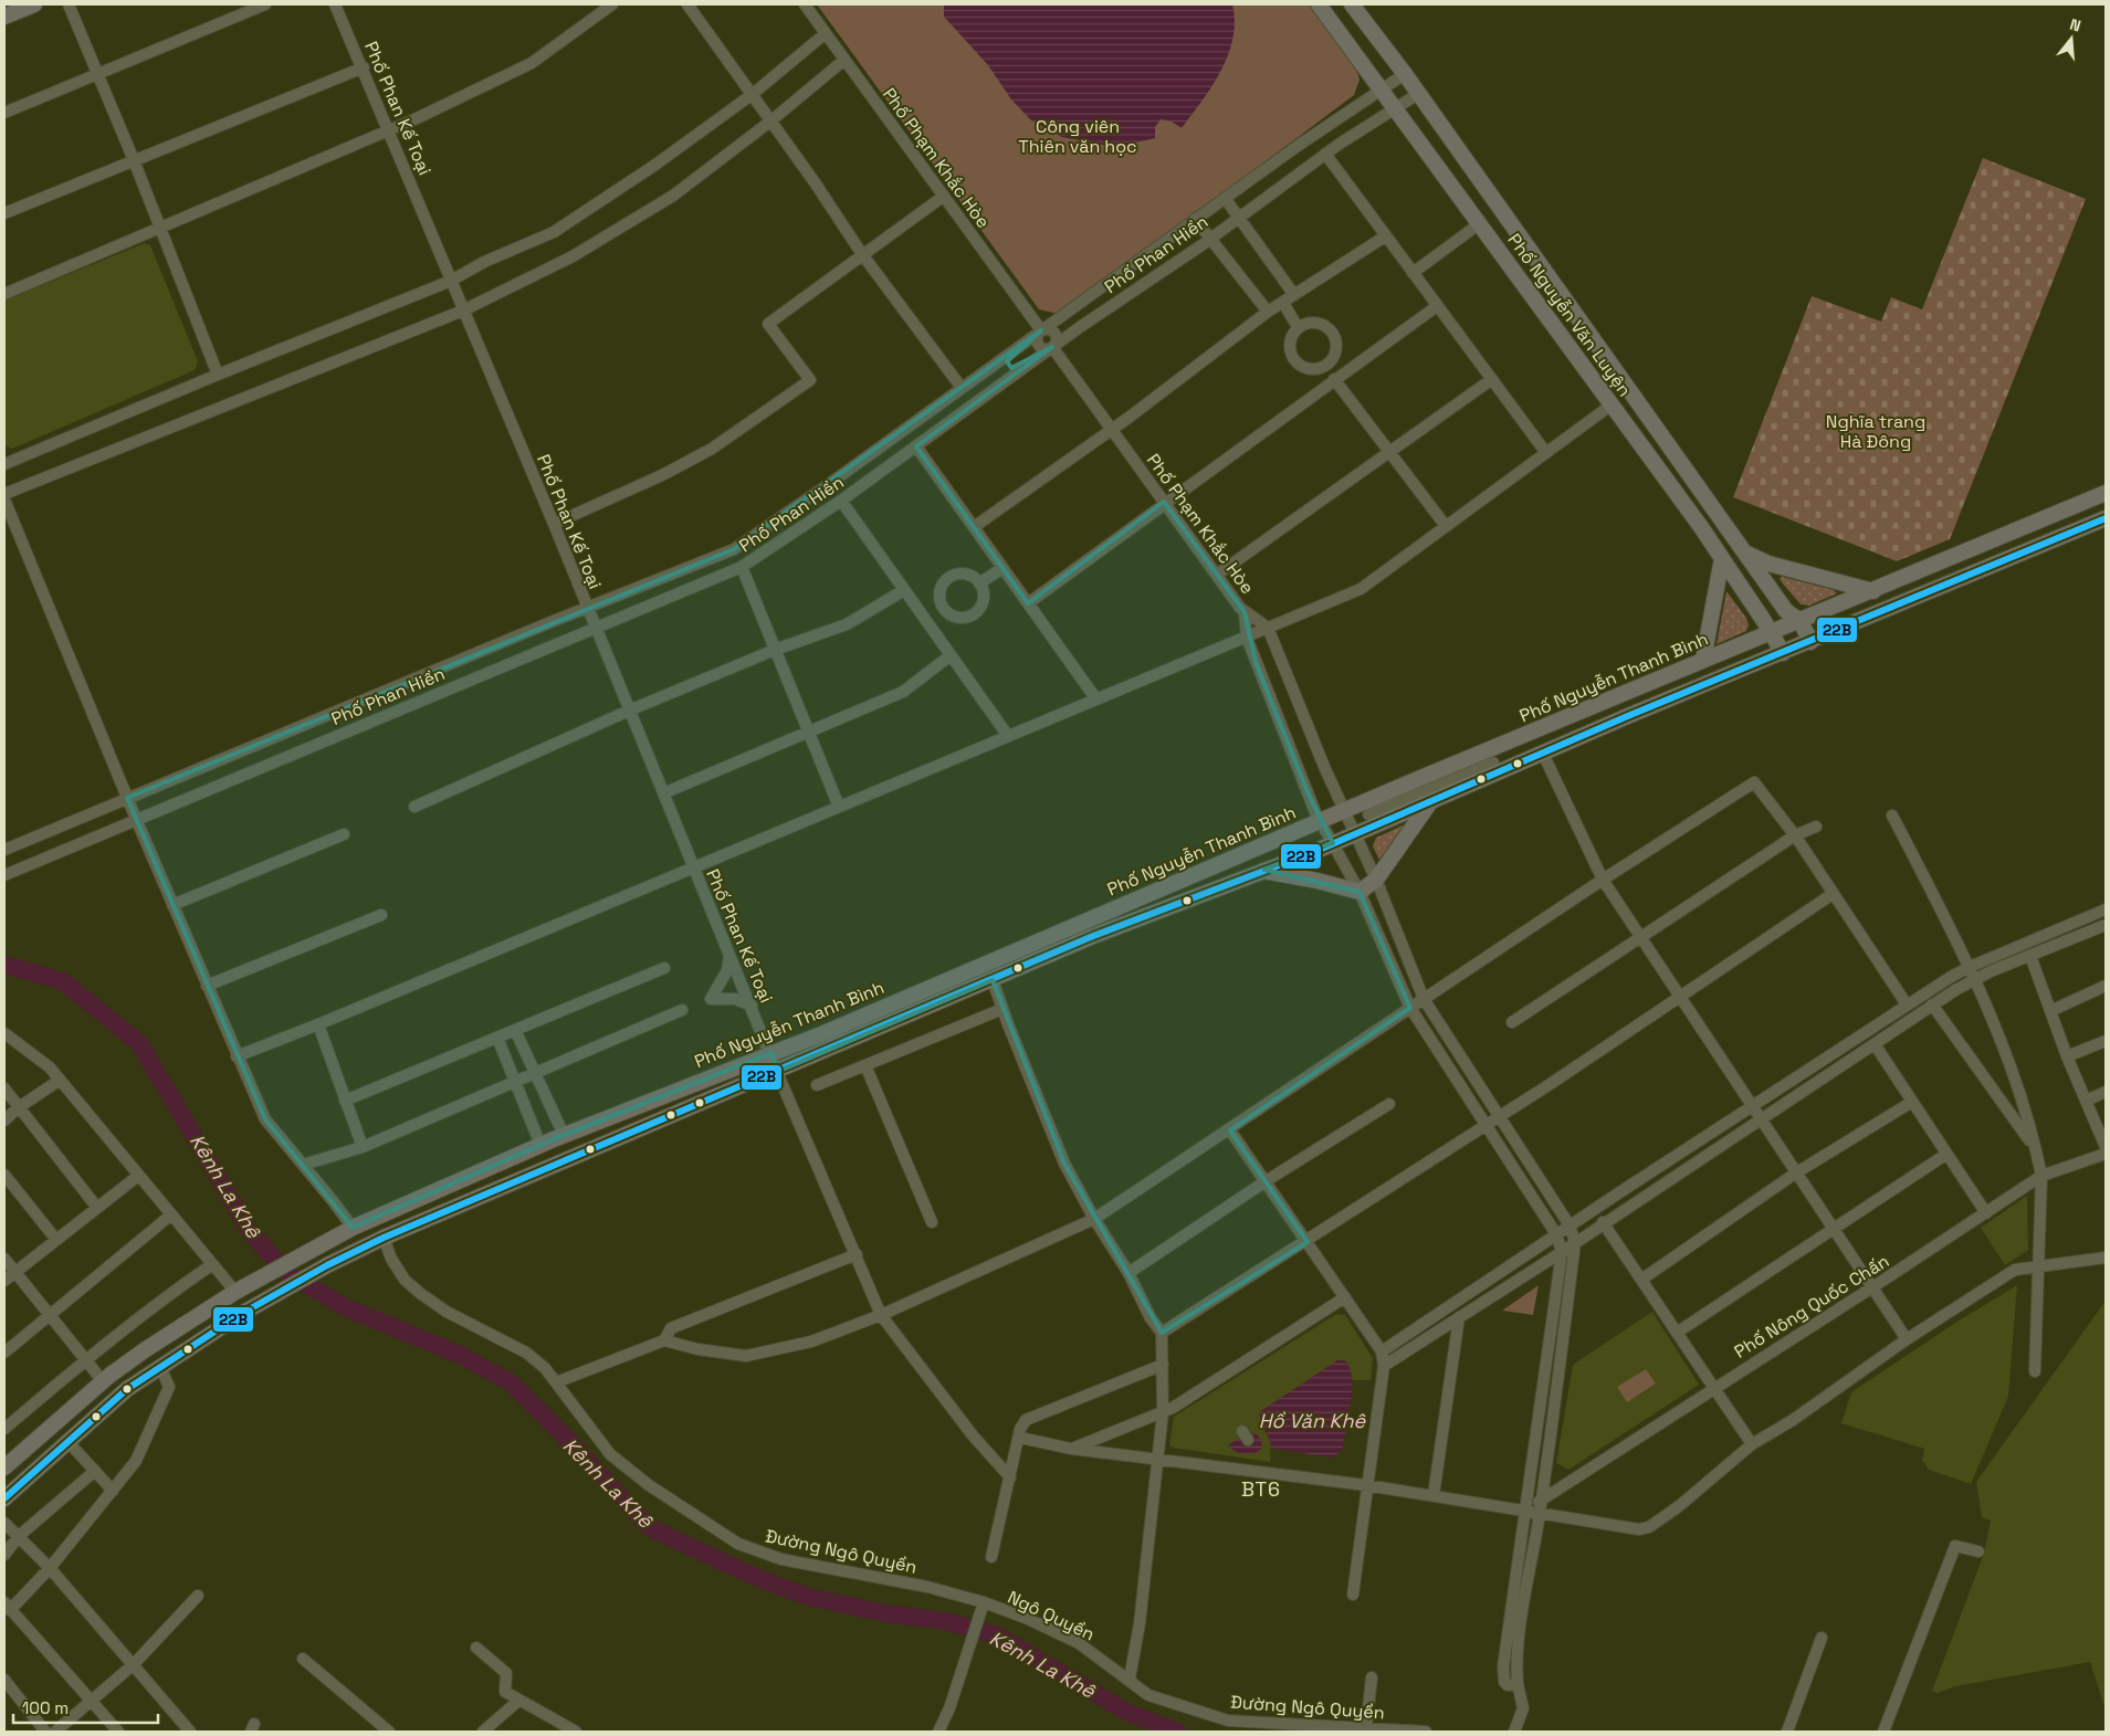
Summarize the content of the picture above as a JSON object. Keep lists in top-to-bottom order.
{
  "streets": {
    "main road": ["Phố Nguyễn Văn Luyện", "Phố Nguyễn Thanh Bình"],
    "street": [
      "Phố Phan Kế Toại",
      "Phố Phạm Khắc Hòe",
      "Phố Phan Hiền",
      "Phố Nông Quốc Chấn",
      "Đường Ngô Quyền",
      "Ngô Quyền"
    ]
  },
  "crossings": [
    ["Phố Phan Kế Toại", "Phố Phan Hiền"],
    ["Phố Phan Kế Toại", "Phố Nguyễn Thanh Bình"],
    ["Phố Phạm Khắc Hòe", "Phố Phan Hiền"],
    ["Phố Phạm Khắc Hòe", "Phố Nguyễn Thanh Bình"],
    ["Phố Phan Hiền", "Phố Nguyễn Văn Luyện"],
    ["Phố Nguyễn Văn Luyện", "Phố Nguyễn Thanh Bình"],
    ["Phố Nguyễn Thanh Bình", "Đường Ngô Quyền"],
    ["Đường Ngô Quyền", "Ngô Quyền"]
  ],
  "districts": ["BT6"],
  "water": ["Kênh La Khê", "Hồ Văn Khê"],
  "parks": ["Công viên Thiên văn học", "Nghĩa trang Hà Đông"],
  "lines": ["transit line 22B"],
  "scale_bar": "100 m",
  "north": "top"
}
